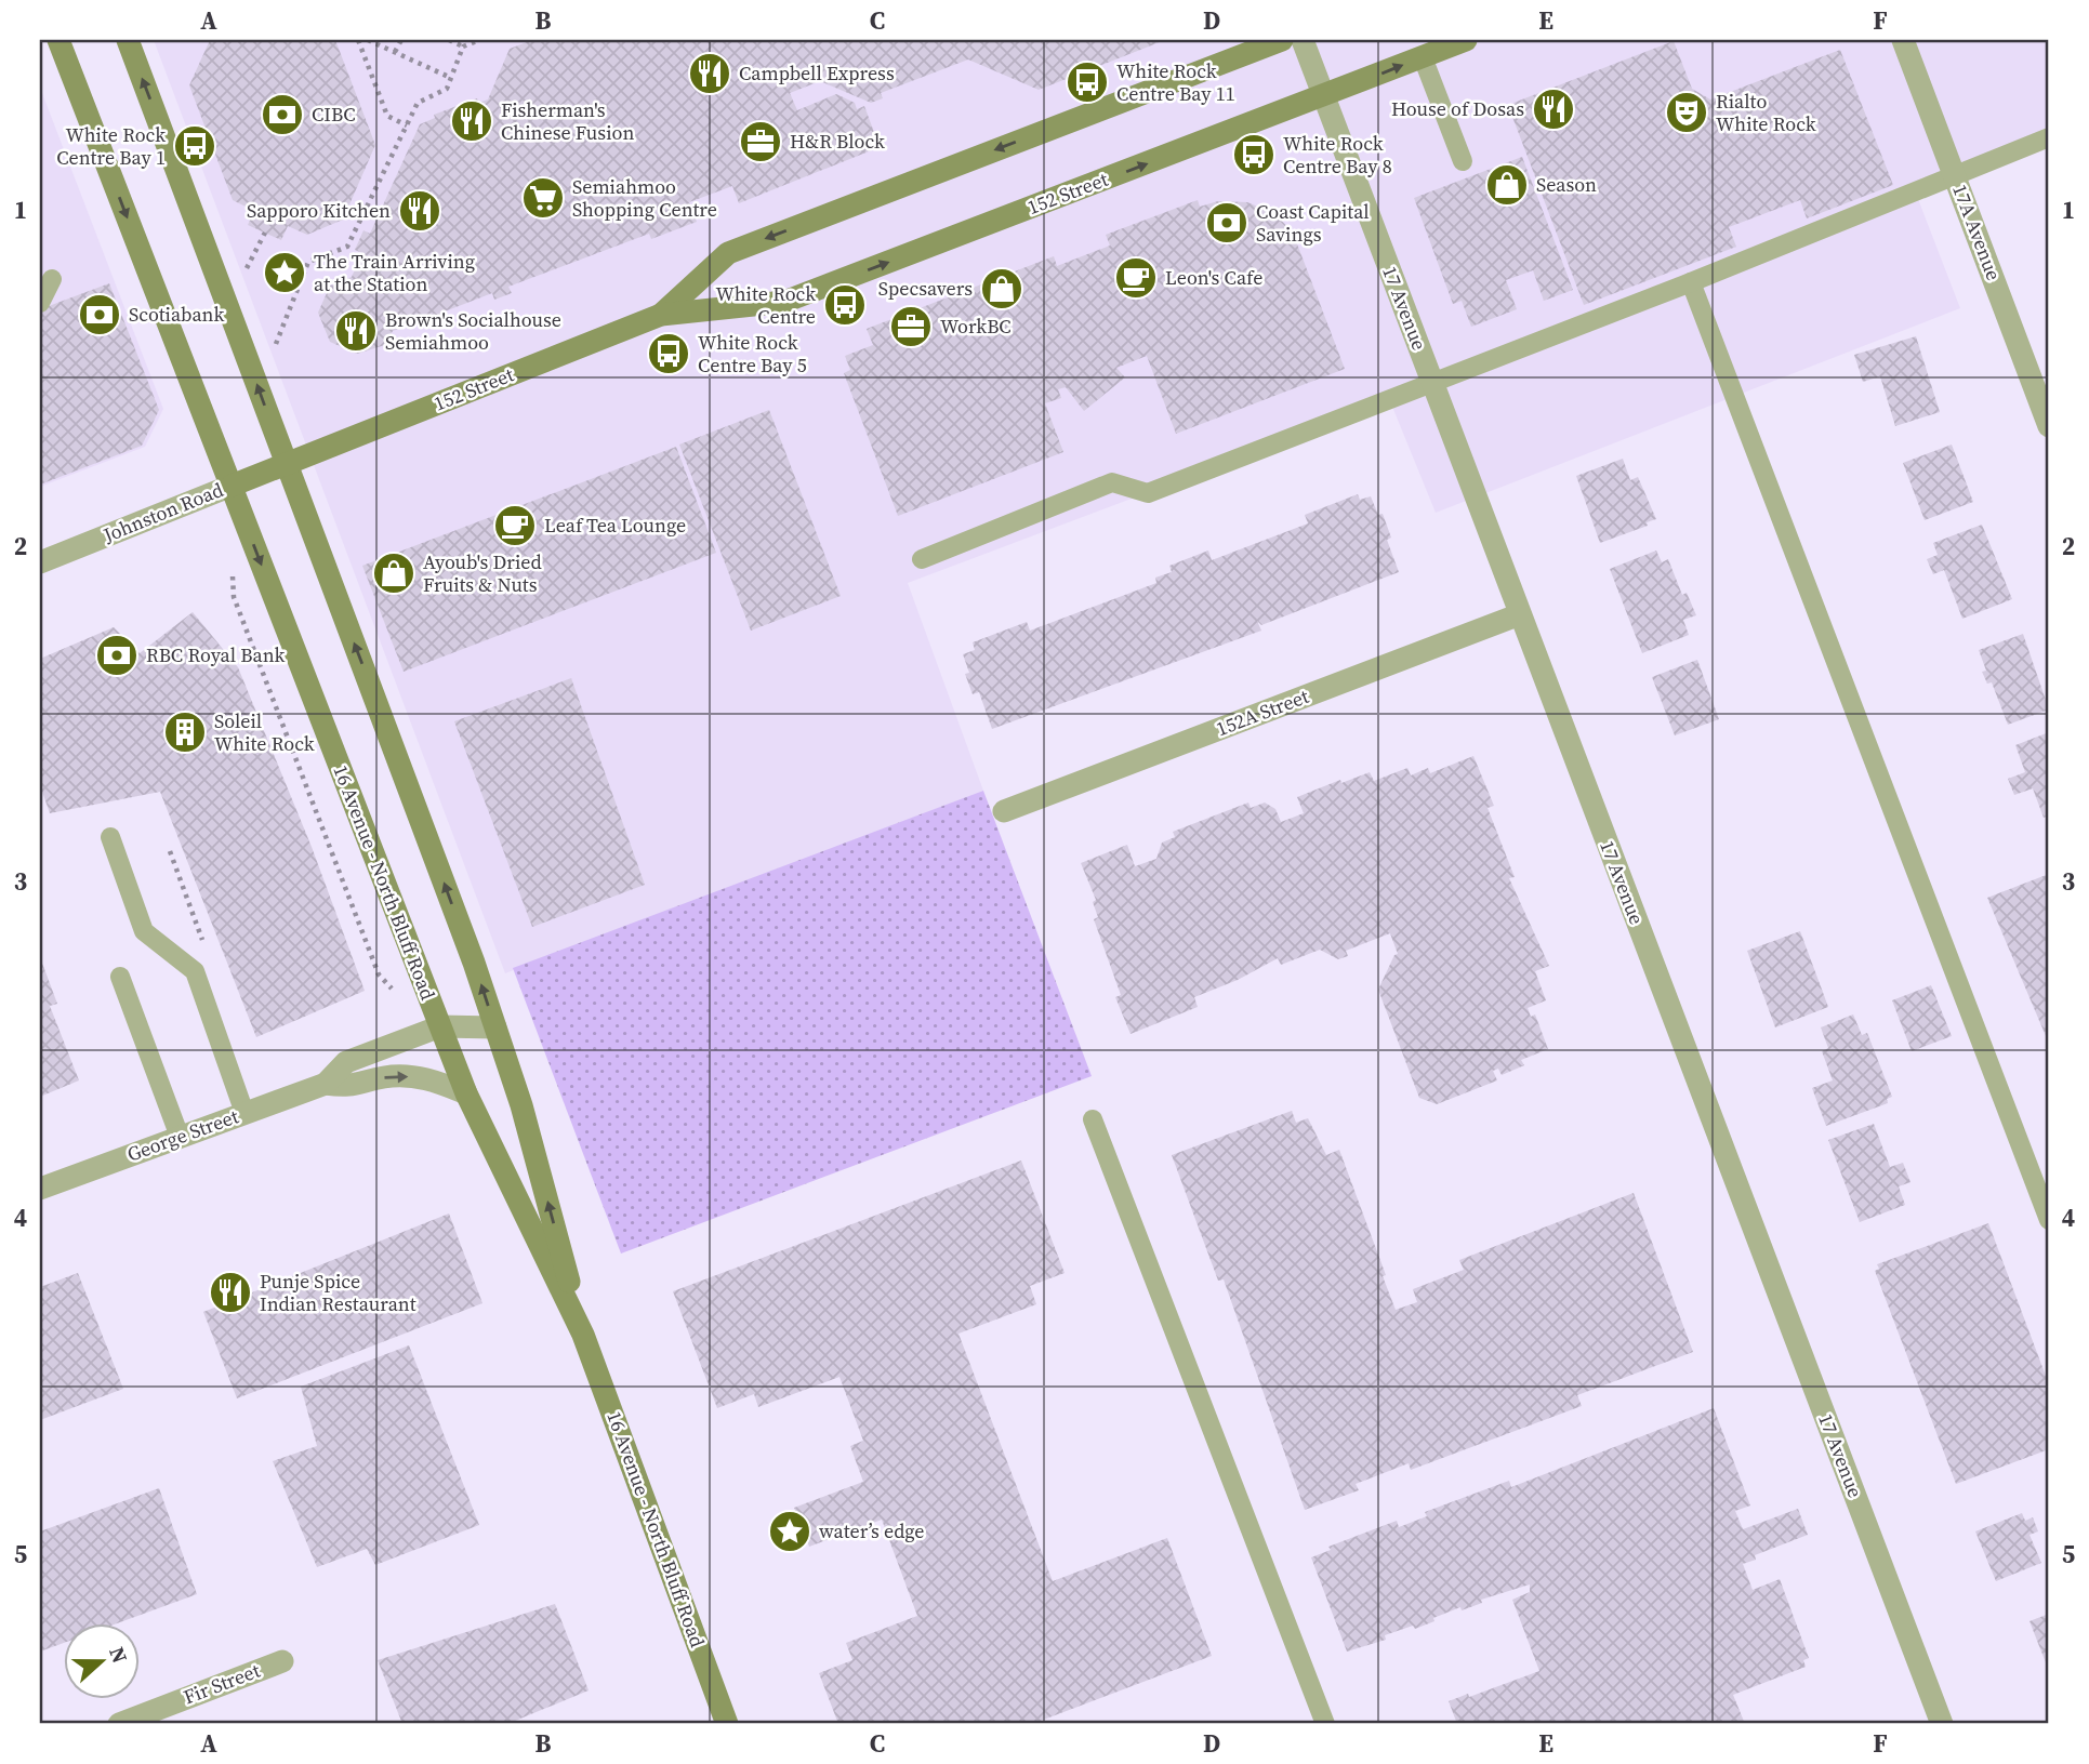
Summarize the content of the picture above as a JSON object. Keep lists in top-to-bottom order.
{
  "streets": {
    "main road": ["152 Street", "Johnston Road", "16 Avenue - North Bluff Road"],
    "street": [
      "17A Avenue",
      "17 Avenue",
      "152A Street",
      "George Street",
      "Fir Street"
    ]
  },
  "crossings": [
    ["152 Street", "17 Avenue"],
    ["152 Street", "Johnston Road"],
    ["152 Street", "16 Avenue - North Bluff Road"],
    ["17 Avenue", "152A Street"],
    ["Johnston Road", "16 Avenue - North Bluff Road"],
    ["16 Avenue - North Bluff Road", "George Street"]
  ],
  "places": {
    "restaurant": [
      "Campbell Express",
      "House of Dosas",
      "Fisherman's Chinese Fusion",
      "Sapporo Kitchen",
      "Brown's Socialhouse Semiahmoo",
      "Punje Spice Indian Restaurant"
    ],
    "bus stop": [
      "White Rock Centre Bay 11",
      "White Rock Centre Bay 1",
      "White Rock Centre Bay 8",
      "White Rock Centre",
      "White Rock Centre Bay 5"
    ],
    "theatre": ["Rialto White Rock"],
    "bank": [
      "CIBC",
      "Coast Capital Savings",
      "Scotiabank",
      "RBC Royal Bank"
    ],
    "office": ["H&R Block", "WorkBC"],
    "shop": ["Season", "Specsavers", "Ayoub's Dried Fruits & Nuts"],
    "supermarket": ["Semiahmoo Shopping Centre"],
    "place": ["The Train Arriving at the Station", "water’s edge"],
    "cafe": ["Leon's Cafe", "Leaf Tea Lounge"],
    "building": ["Soleil White Rock"]
  },
  "north": "right",
  "grid": {
    "columns": [
      "A",
      "B",
      "C",
      "D",
      "E",
      "F"
    ],
    "rows": [
      "1",
      "2",
      "3",
      "4",
      "5"
    ]
  }
}
